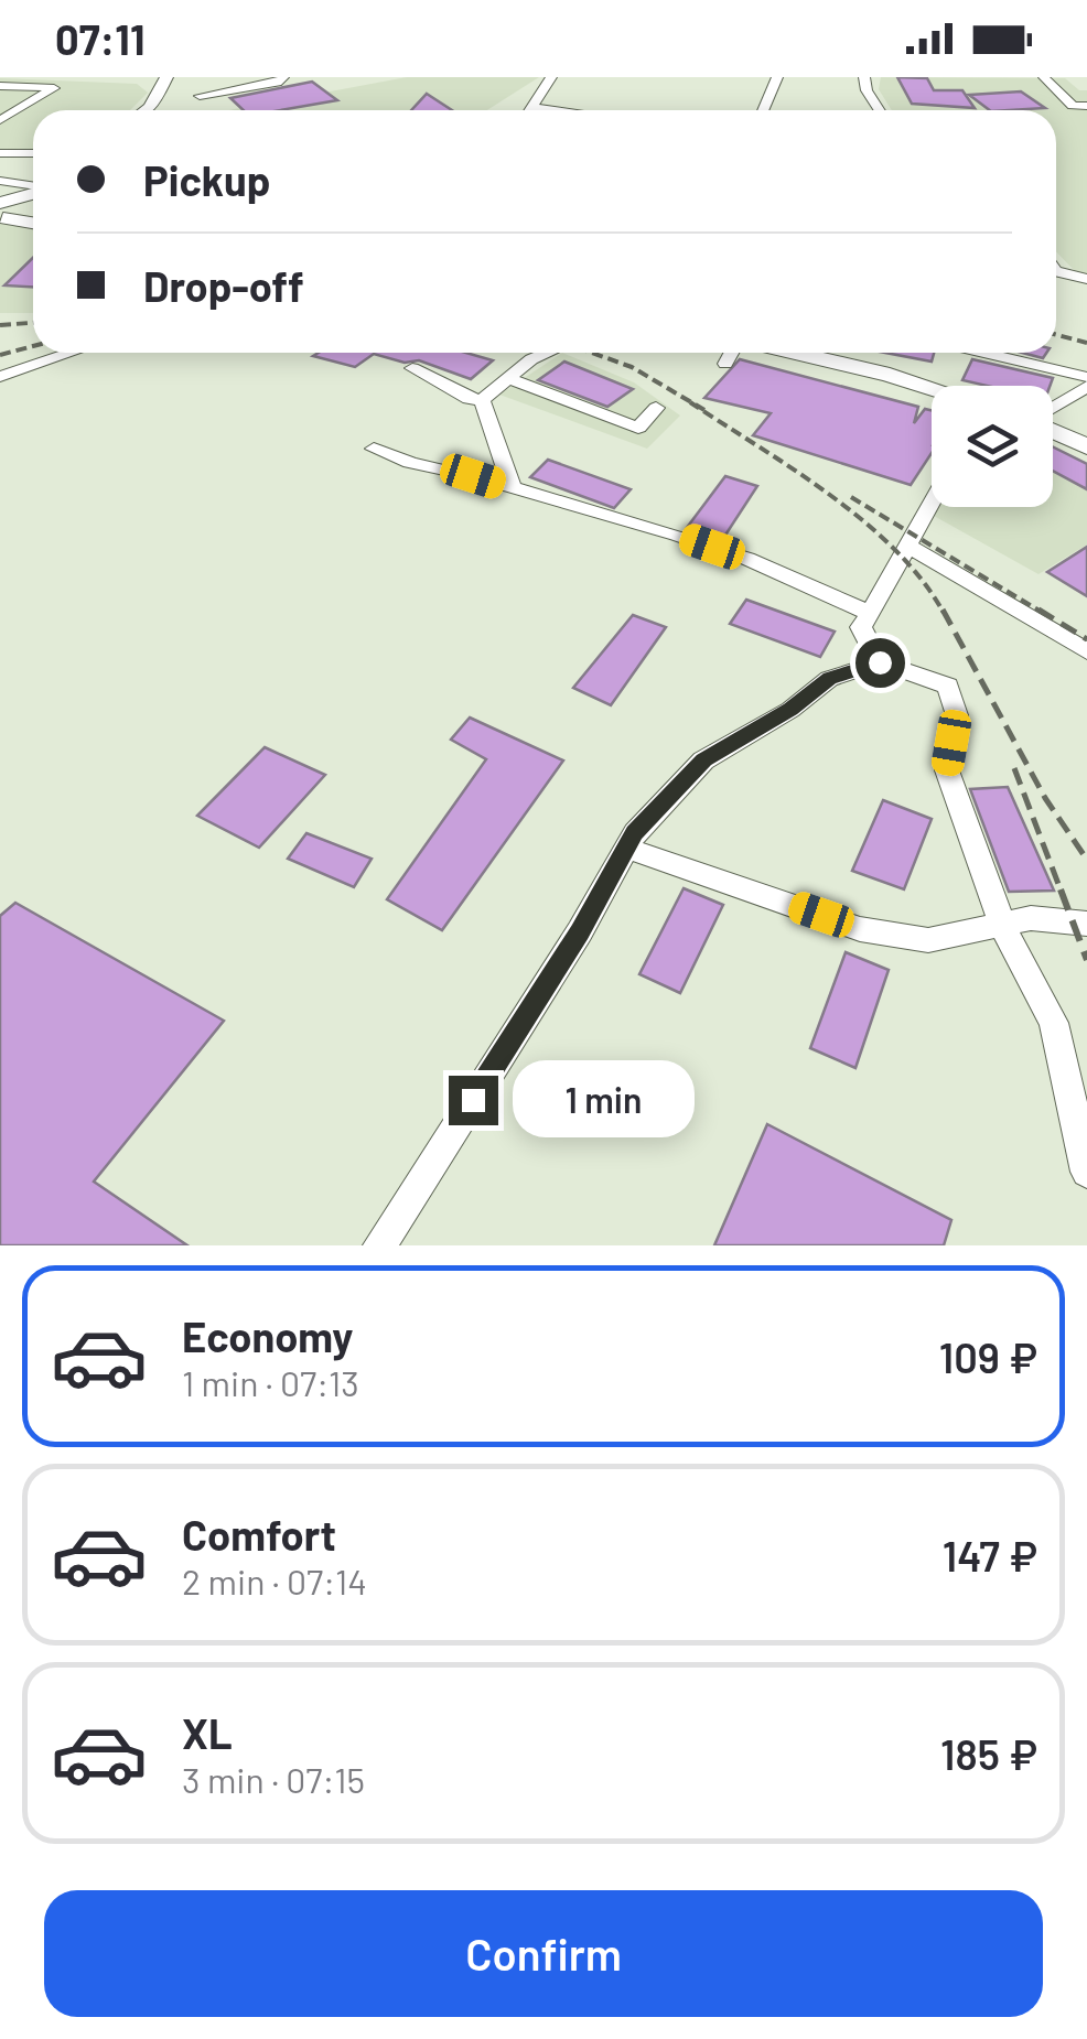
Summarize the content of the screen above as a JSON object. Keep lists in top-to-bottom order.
{
  "page": {
    "status": "07:11",
    "banner": ["Pickup", "Drop-off"],
    "bubble": "1 min",
    "list": [
      {
        "name": "Economy",
        "note": "1 min · 07:13",
        "value": "109 ₽"
      },
      {
        "name": "Comfort",
        "note": "2 min · 07:14",
        "value": "147 ₽"
      },
      {
        "name": "XL",
        "note": "3 min · 07:15",
        "value": "185 ₽"
      }
    ],
    "buttons": "Confirm"
  }
}
